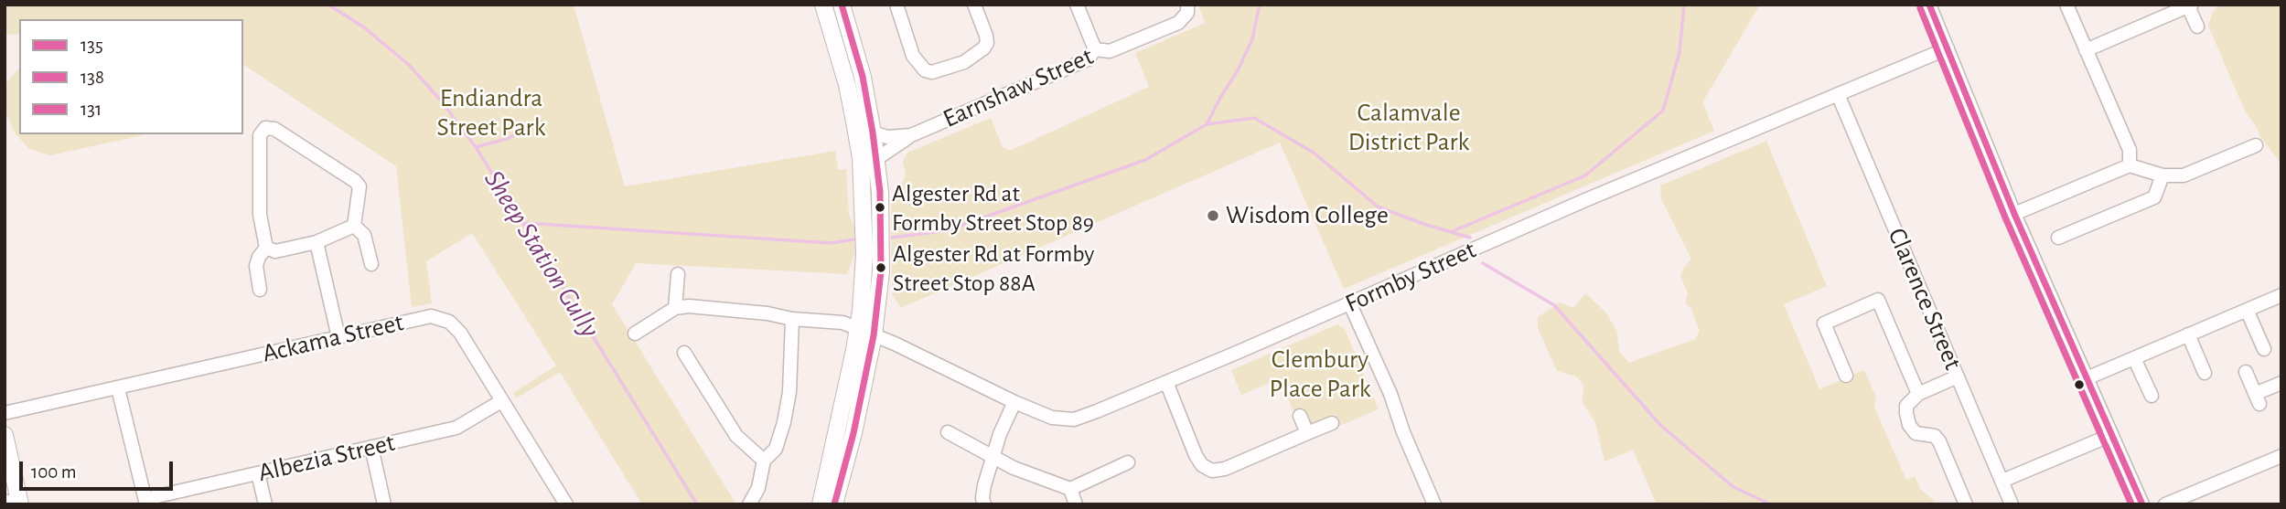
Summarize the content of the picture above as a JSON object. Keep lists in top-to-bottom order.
{
  "streets": {
    "street": [
      "Earnshaw Street",
      "Formby Street",
      "Clarence Street",
      "Ackama Street",
      "Albezia Street"
    ]
  },
  "crossings": [
    ["Formby Street", "Clarence Street"],
    ["Ackama Street", "Albezia Street"]
  ],
  "water": ["Sheep Station Gully"],
  "parks": ["Endiandra Street Park", "Calamvale District Park", "Clembury Place Park"],
  "places": ["Algester Rd at Formby Street Stop 89", "Wisdom College", "Algester Rd at Formby Street Stop 88A"],
  "lines": ["transit line 135", "transit line 131", "transit line 138"],
  "legend": ["135", "138", "131"],
  "scale_bar": "100 m"
}
